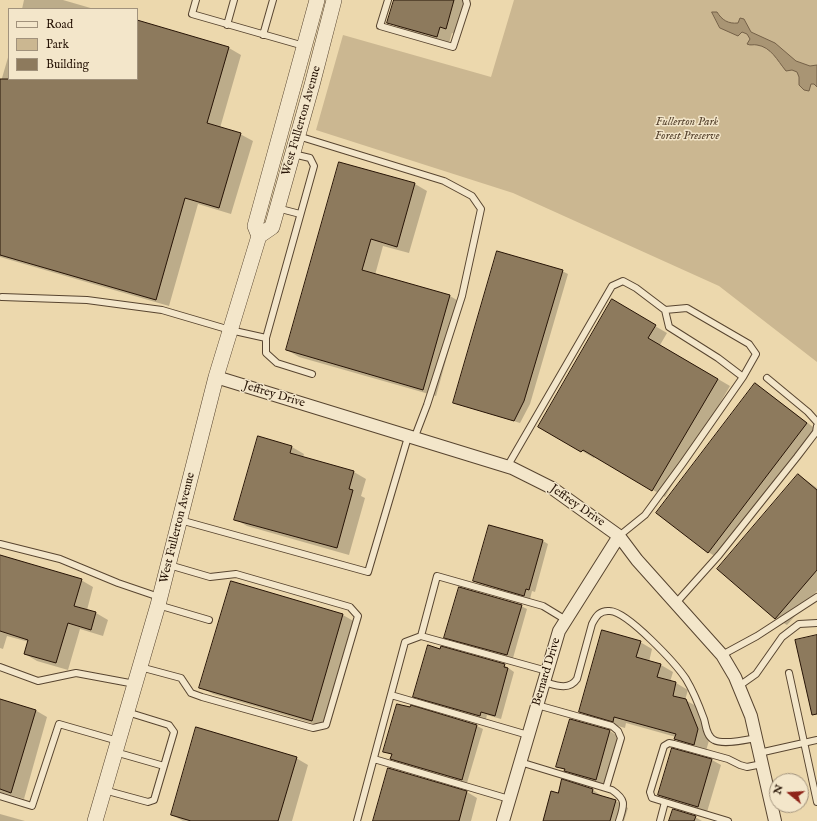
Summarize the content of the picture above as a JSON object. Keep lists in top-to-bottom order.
{
  "streets": {
    "street": ["West Fullerton Avenue", "Jeffrey Drive", "Bernard Drive"]
  },
  "crossings": [
    ["West Fullerton Avenue", "Jeffrey Drive"],
    ["Jeffrey Drive", "Bernard Drive"]
  ],
  "parks": ["Fullerton Park Forest Preserve"],
  "legend": ["Road", "Park", "Building"],
  "north": "left"
}
